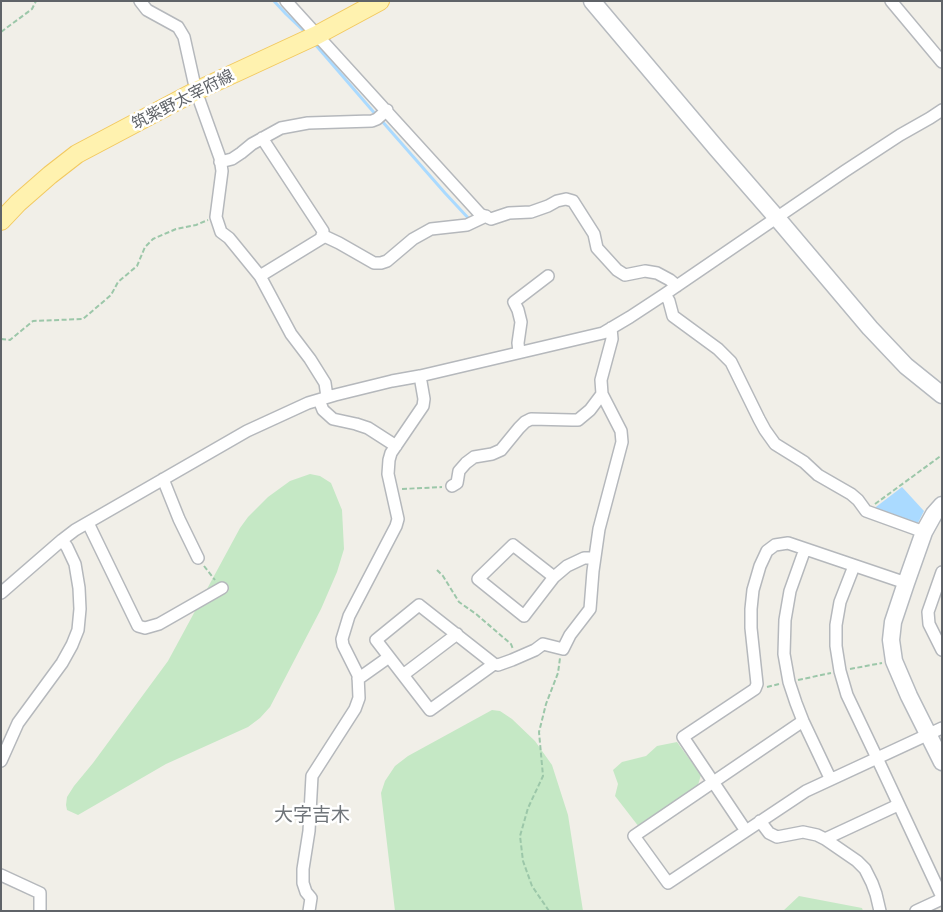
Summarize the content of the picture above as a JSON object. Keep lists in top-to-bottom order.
{
  "streets": {
    "main road": ["筑紫野太宰府線"]
  },
  "districts": ["大字吉木"]
}
